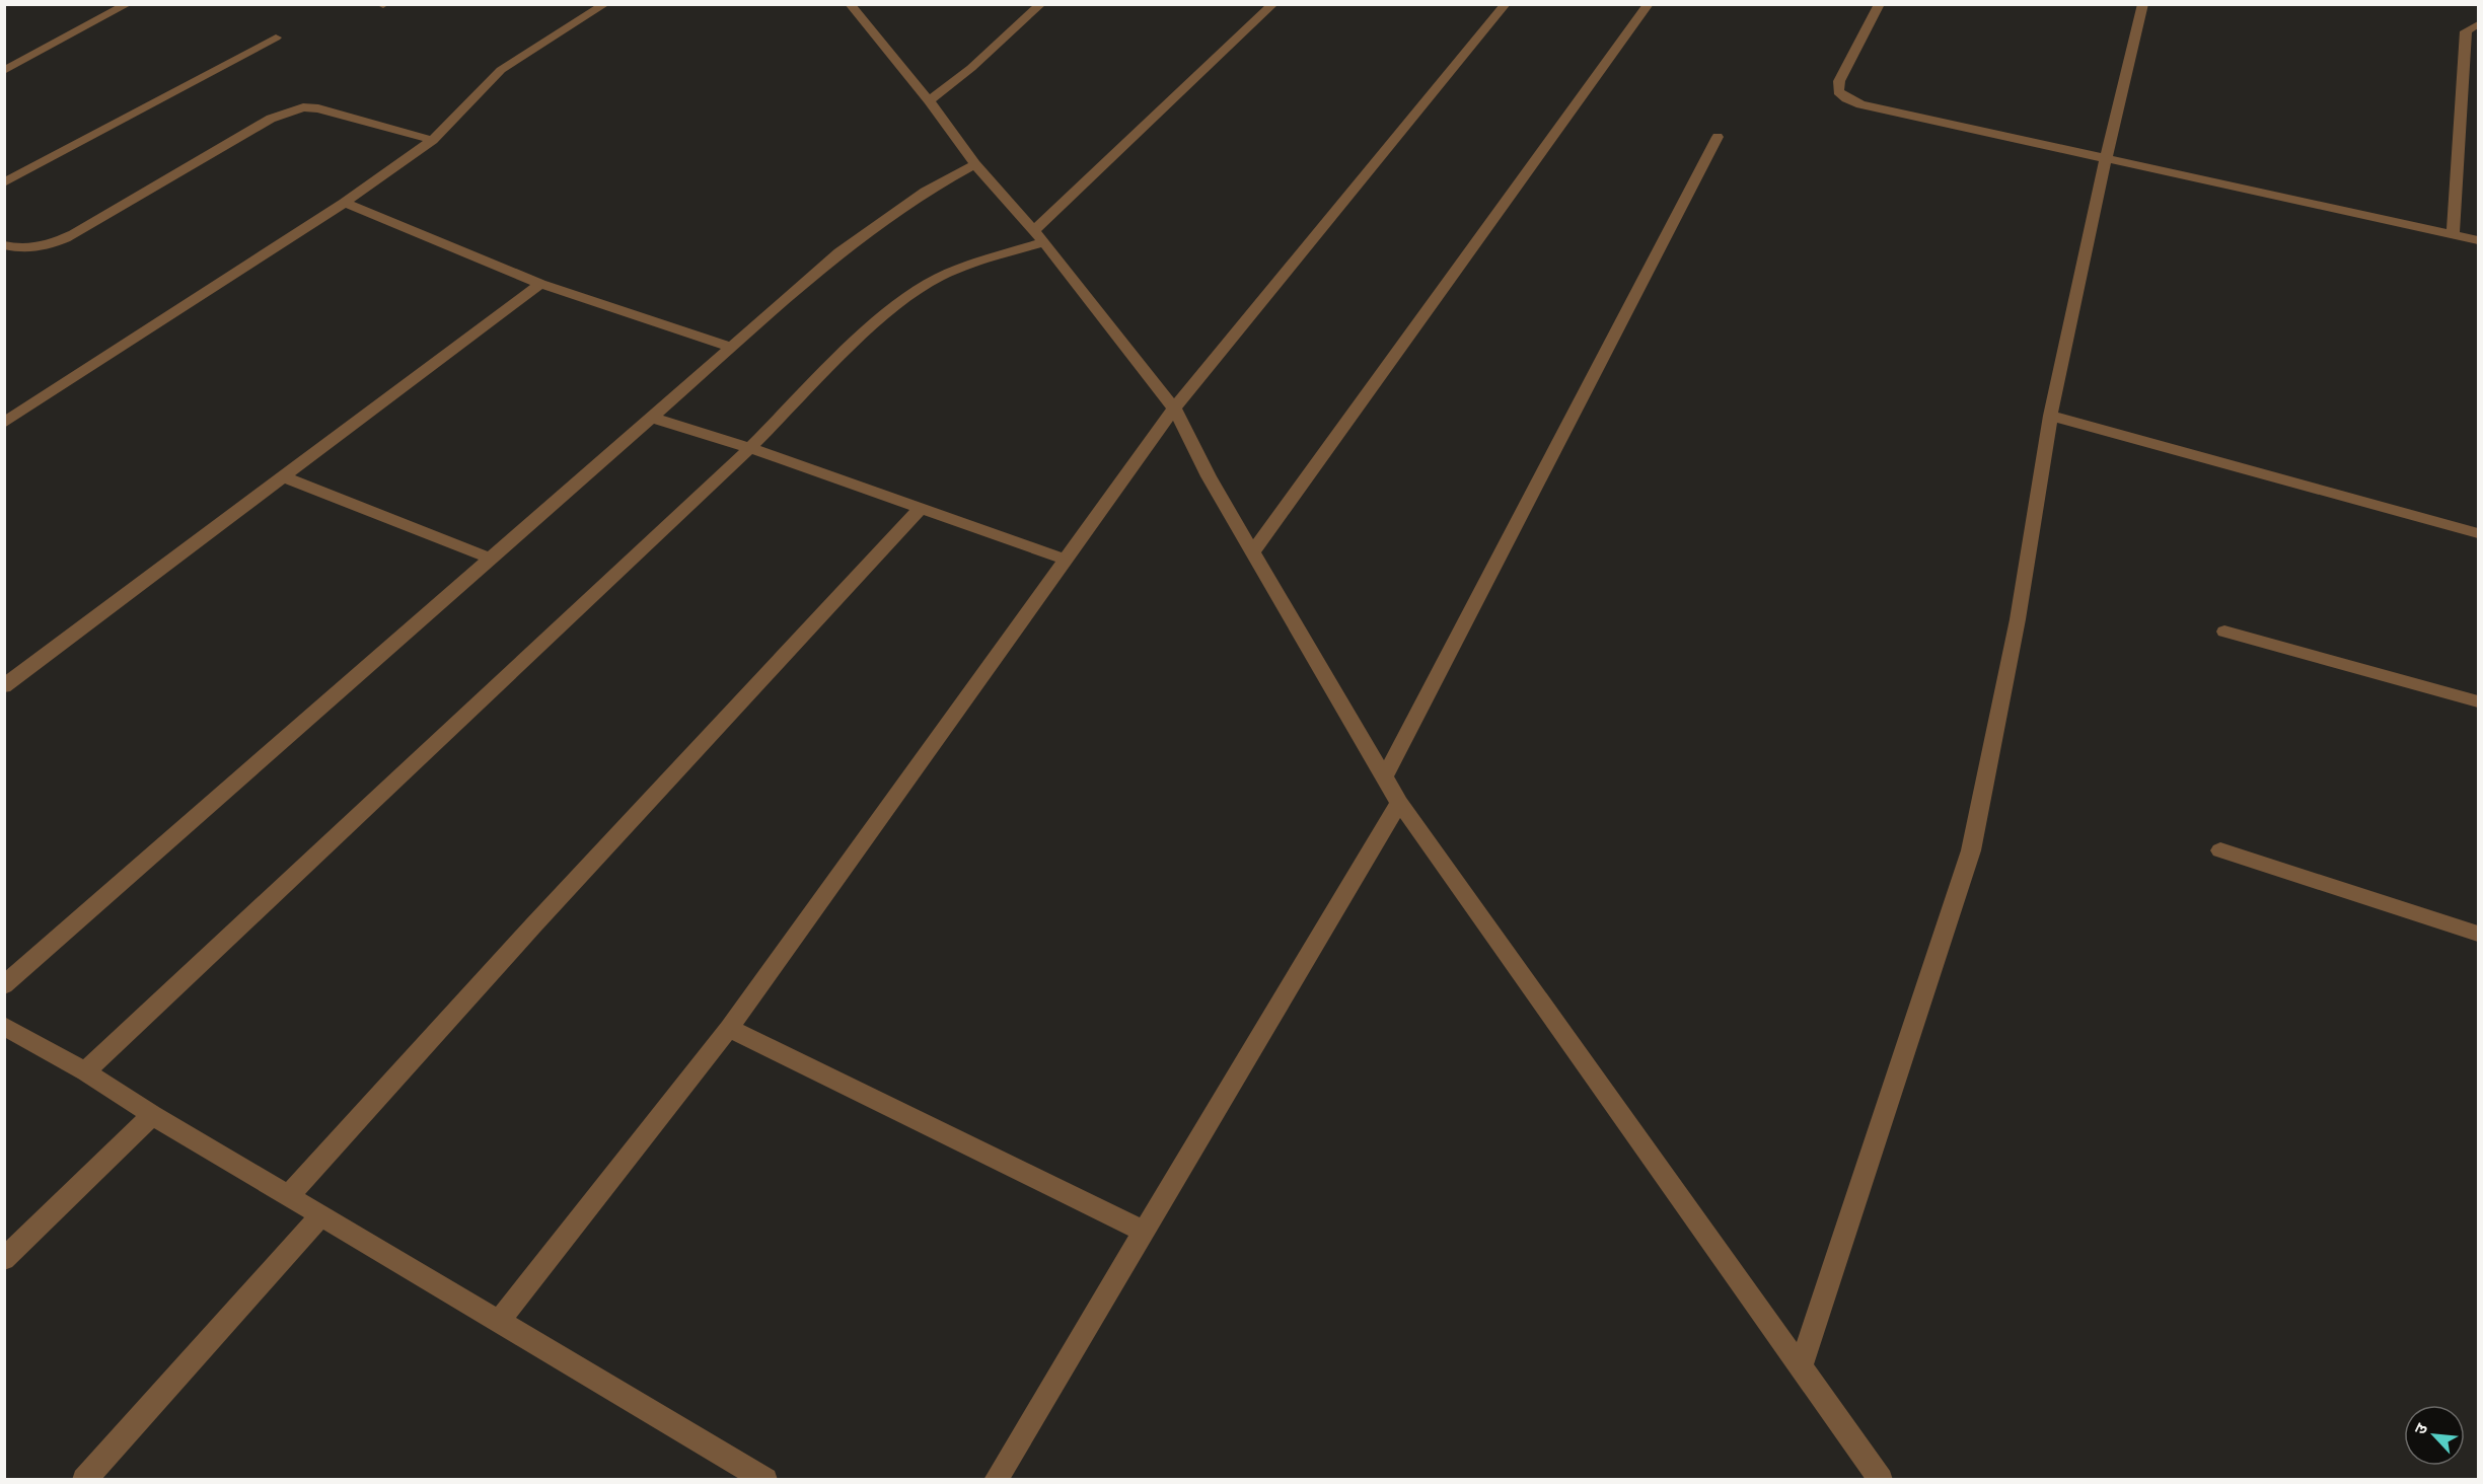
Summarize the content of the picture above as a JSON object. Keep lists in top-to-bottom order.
{
  "north": "top left"
}
